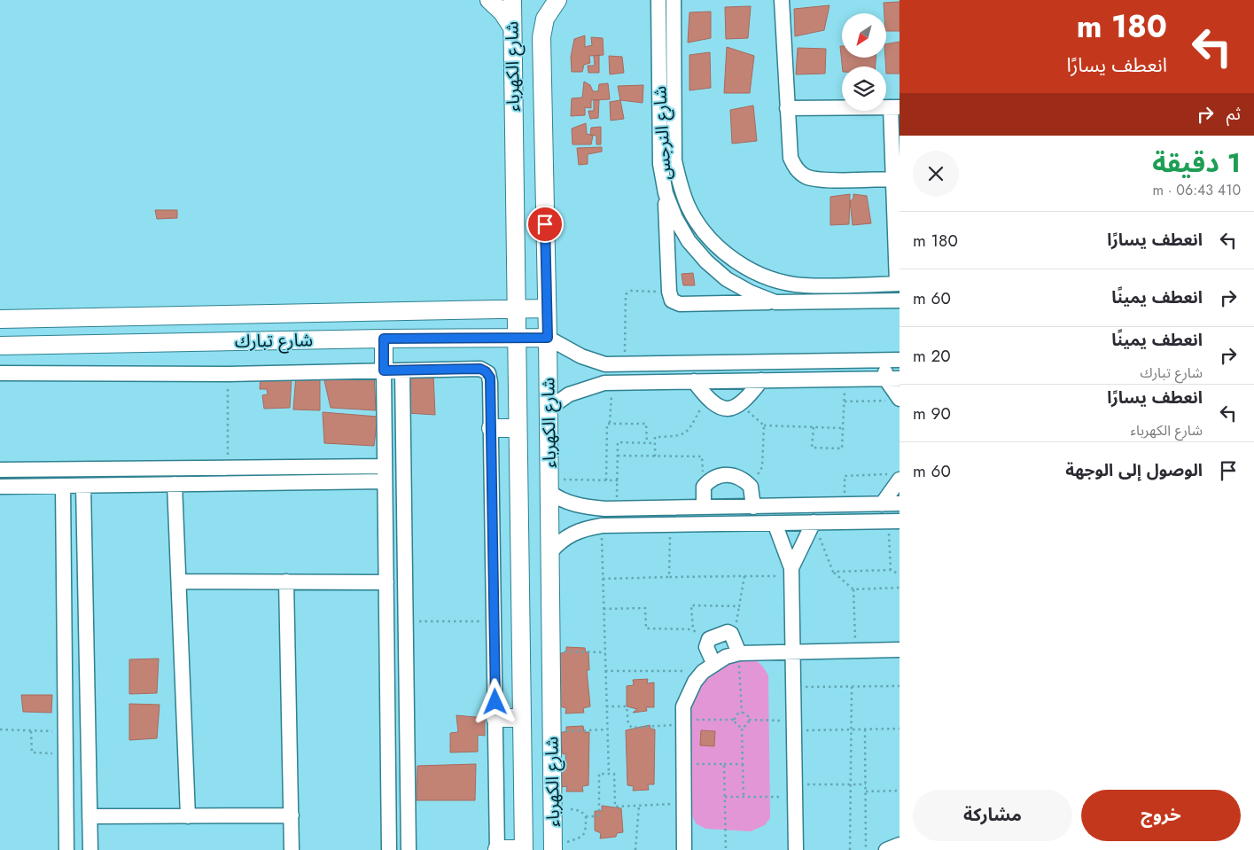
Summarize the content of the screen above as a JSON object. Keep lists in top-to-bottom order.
{
  "streets": {
    "street": ["شارع الكهرباء", "شارع النرجس", "شارع تبارك"]
  },
  "crossings": [
    ["شارع الكهرباء", "شارع تبارك"]
  ],
  "north": "bottom left",
  "page": {
    "turn": ["180 m", "انعطف يسارًا"],
    "then": "ثم",
    "heading": ["1 دقيقة", "410 m · 06:43"],
    "list": [
      {
        "name": "انعطف يسارًا",
        "value": "180 m"
      },
      {
        "name": "انعطف يمينًا",
        "value": "60 m"
      },
      {
        "name": "انعطف يمينًا",
        "note": "شارع تبارك",
        "value": "20 m"
      },
      {
        "name": "انعطف يسارًا",
        "note": "شارع الكهرباء",
        "value": "90 m"
      },
      {
        "name": "الوصول إلى الوجهة",
        "value": "60 m"
      }
    ],
    "buttons": ["خروج", "مشاركة"]
  }
}
